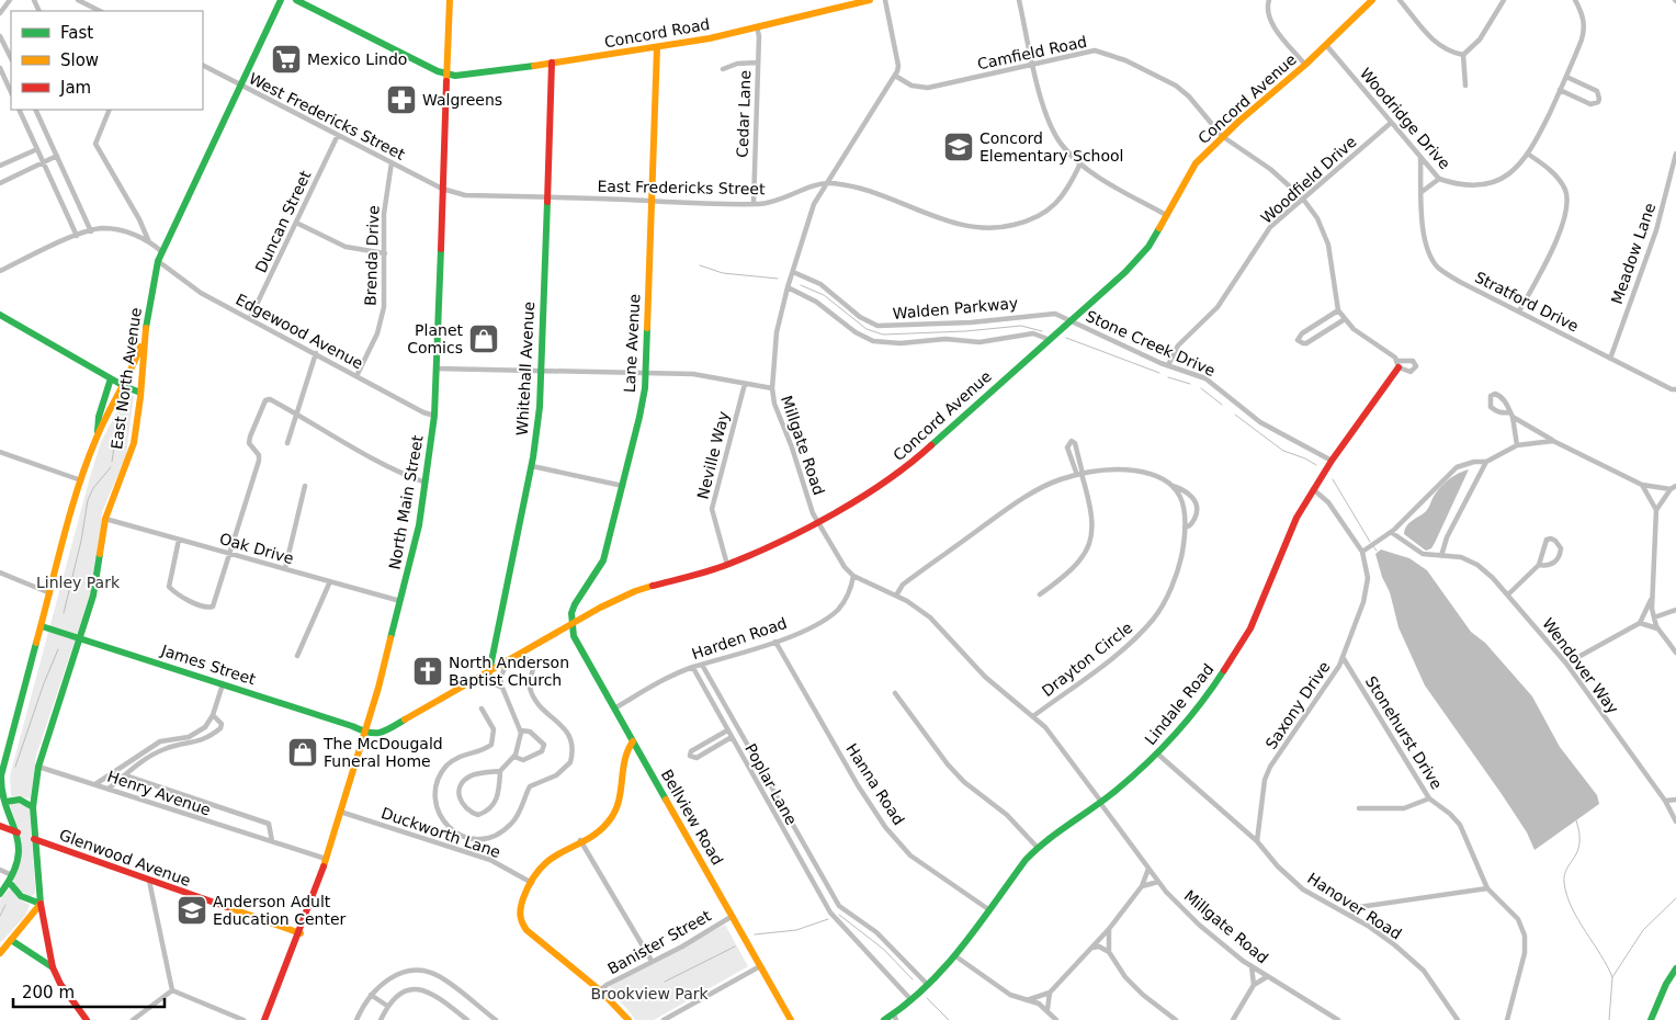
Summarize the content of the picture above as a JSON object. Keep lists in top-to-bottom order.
{
  "streets": {
    "street": [
      "Concord Road",
      "Camfield Road",
      "Concord Avenue",
      "Cedar Lane",
      "West Fredericks Street",
      "Woodridge Drive",
      "Woodfield Drive",
      "East Fredericks Street",
      "Duncan Street",
      "Meadow Lane",
      "Brenda Drive",
      "Stratford Drive",
      "Walden Parkway",
      "Edgewood Avenue",
      "Lane Avenue",
      "Stone Creek Drive",
      "Whitehall Avenue",
      "East North Avenue",
      "Millgate Road",
      "Neville Way",
      "North Main Street",
      "Oak Drive",
      "Harden Road",
      "Drayton Circle",
      "James Street",
      "Wendover Way",
      "Lindale Road",
      "Saxony Drive",
      "Stonehurst Drive",
      "Poplar Lane",
      "Hanna Road",
      "Henry Avenue",
      "Bellview Road",
      "Duckworth Lane",
      "Glenwood Avenue",
      "Hanover Road",
      "Banister Street"
    ]
  },
  "crossings": [
    ["Concord Road", "Cedar Lane"],
    ["Concord Road", "Lane Avenue"],
    ["Concord Road", "Whitehall Avenue"],
    ["Concord Road", "North Main Street"],
    ["Camfield Road", "Concord Avenue"],
    ["Camfield Road", "Woodfield Drive"],
    ["Camfield Road", "Millgate Road"],
    ["Camfield Road", "Lindale Road"],
    ["Concord Avenue", "Woodridge Drive"],
    ["Concord Avenue", "Walden Parkway"],
    ["Concord Avenue", "Lane Avenue"],
    ["Concord Avenue", "Stone Creek Drive"],
    ["Concord Avenue", "Whitehall Avenue"],
    ["Concord Avenue", "Millgate Road"],
    ["Concord Avenue", "Neville Way"],
    ["Concord Avenue", "North Main Street"],
    ["Concord Avenue", "James Street"],
    ["Concord Avenue", "Bellview Road"],
    ["Cedar Lane", "East Fredericks Street"],
    ["West Fredericks Street", "East Fredericks Street"],
    ["West Fredericks Street", "Duncan Street"],
    ["West Fredericks Street", "Brenda Drive"],
    ["West Fredericks Street", "East North Avenue"],
    ["West Fredericks Street", "North Main Street"],
    ["Woodridge Drive", "Woodfield Drive"],
    ["Woodridge Drive", "Stratford Drive"],
    ["Woodfield Drive", "Stone Creek Drive"],
    ["East Fredericks Street", "Lane Avenue"],
    ["East Fredericks Street", "Whitehall Avenue"],
    ["East Fredericks Street", "Millgate Road"],
    ["East Fredericks Street", "North Main Street"],
    ["Duncan Street", "Edgewood Avenue"],
    ["Meadow Lane", "Stratford Drive"],
    ["Brenda Drive", "Edgewood Avenue"],
    ["Walden Parkway", "Stone Creek Drive"],
    ["Walden Parkway", "Millgate Road"],
    ["Edgewood Avenue", "East North Avenue"],
    ["Edgewood Avenue", "North Main Street"],
    ["Lane Avenue", "Bellview Road"],
    ["Stone Creek Drive", "Lindale Road"],
    ["East North Avenue", "Oak Drive"],
    ["East North Avenue", "James Street"],
    ["East North Avenue", "Henry Avenue"],
    ["East North Avenue", "Glenwood Avenue"],
    ["Millgate Road", "Harden Road"],
    ["Millgate Road", "Drayton Circle"],
    ["Millgate Road", "Lindale Road"],
    ["North Main Street", "Oak Drive"],
    ["North Main Street", "James Street"],
    ["North Main Street", "Henry Avenue"],
    ["North Main Street", "Duckworth Lane"],
    ["North Main Street", "Glenwood Avenue"],
    ["Harden Road", "Poplar Lane"],
    ["Harden Road", "Hanna Road"],
    ["Harden Road", "Bellview Road"],
    ["Lindale Road", "Poplar Lane"],
    ["Lindale Road", "Hanna Road"],
    ["Lindale Road", "Hanover Road"],
    ["Saxony Drive", "Stonehurst Drive"],
    ["Saxony Drive", "Hanover Road"],
    ["Bellview Road", "Banister Street"]
  ],
  "parks": ["Linley Park", "Brookview Park"],
  "places": {
    "supermarket": ["Mexico Lindo"],
    "pharmacy": ["Walgreens"],
    "school or university": ["Concord Elementary School", "Anderson Adult Education Center"],
    "shop": ["Planet Comics", "The McDougald Funeral Home"],
    "church": ["North Anderson Baptist Church"]
  },
  "legend": ["Fast", "Slow", "Jam"],
  "scale_bar": "200 m"
}
